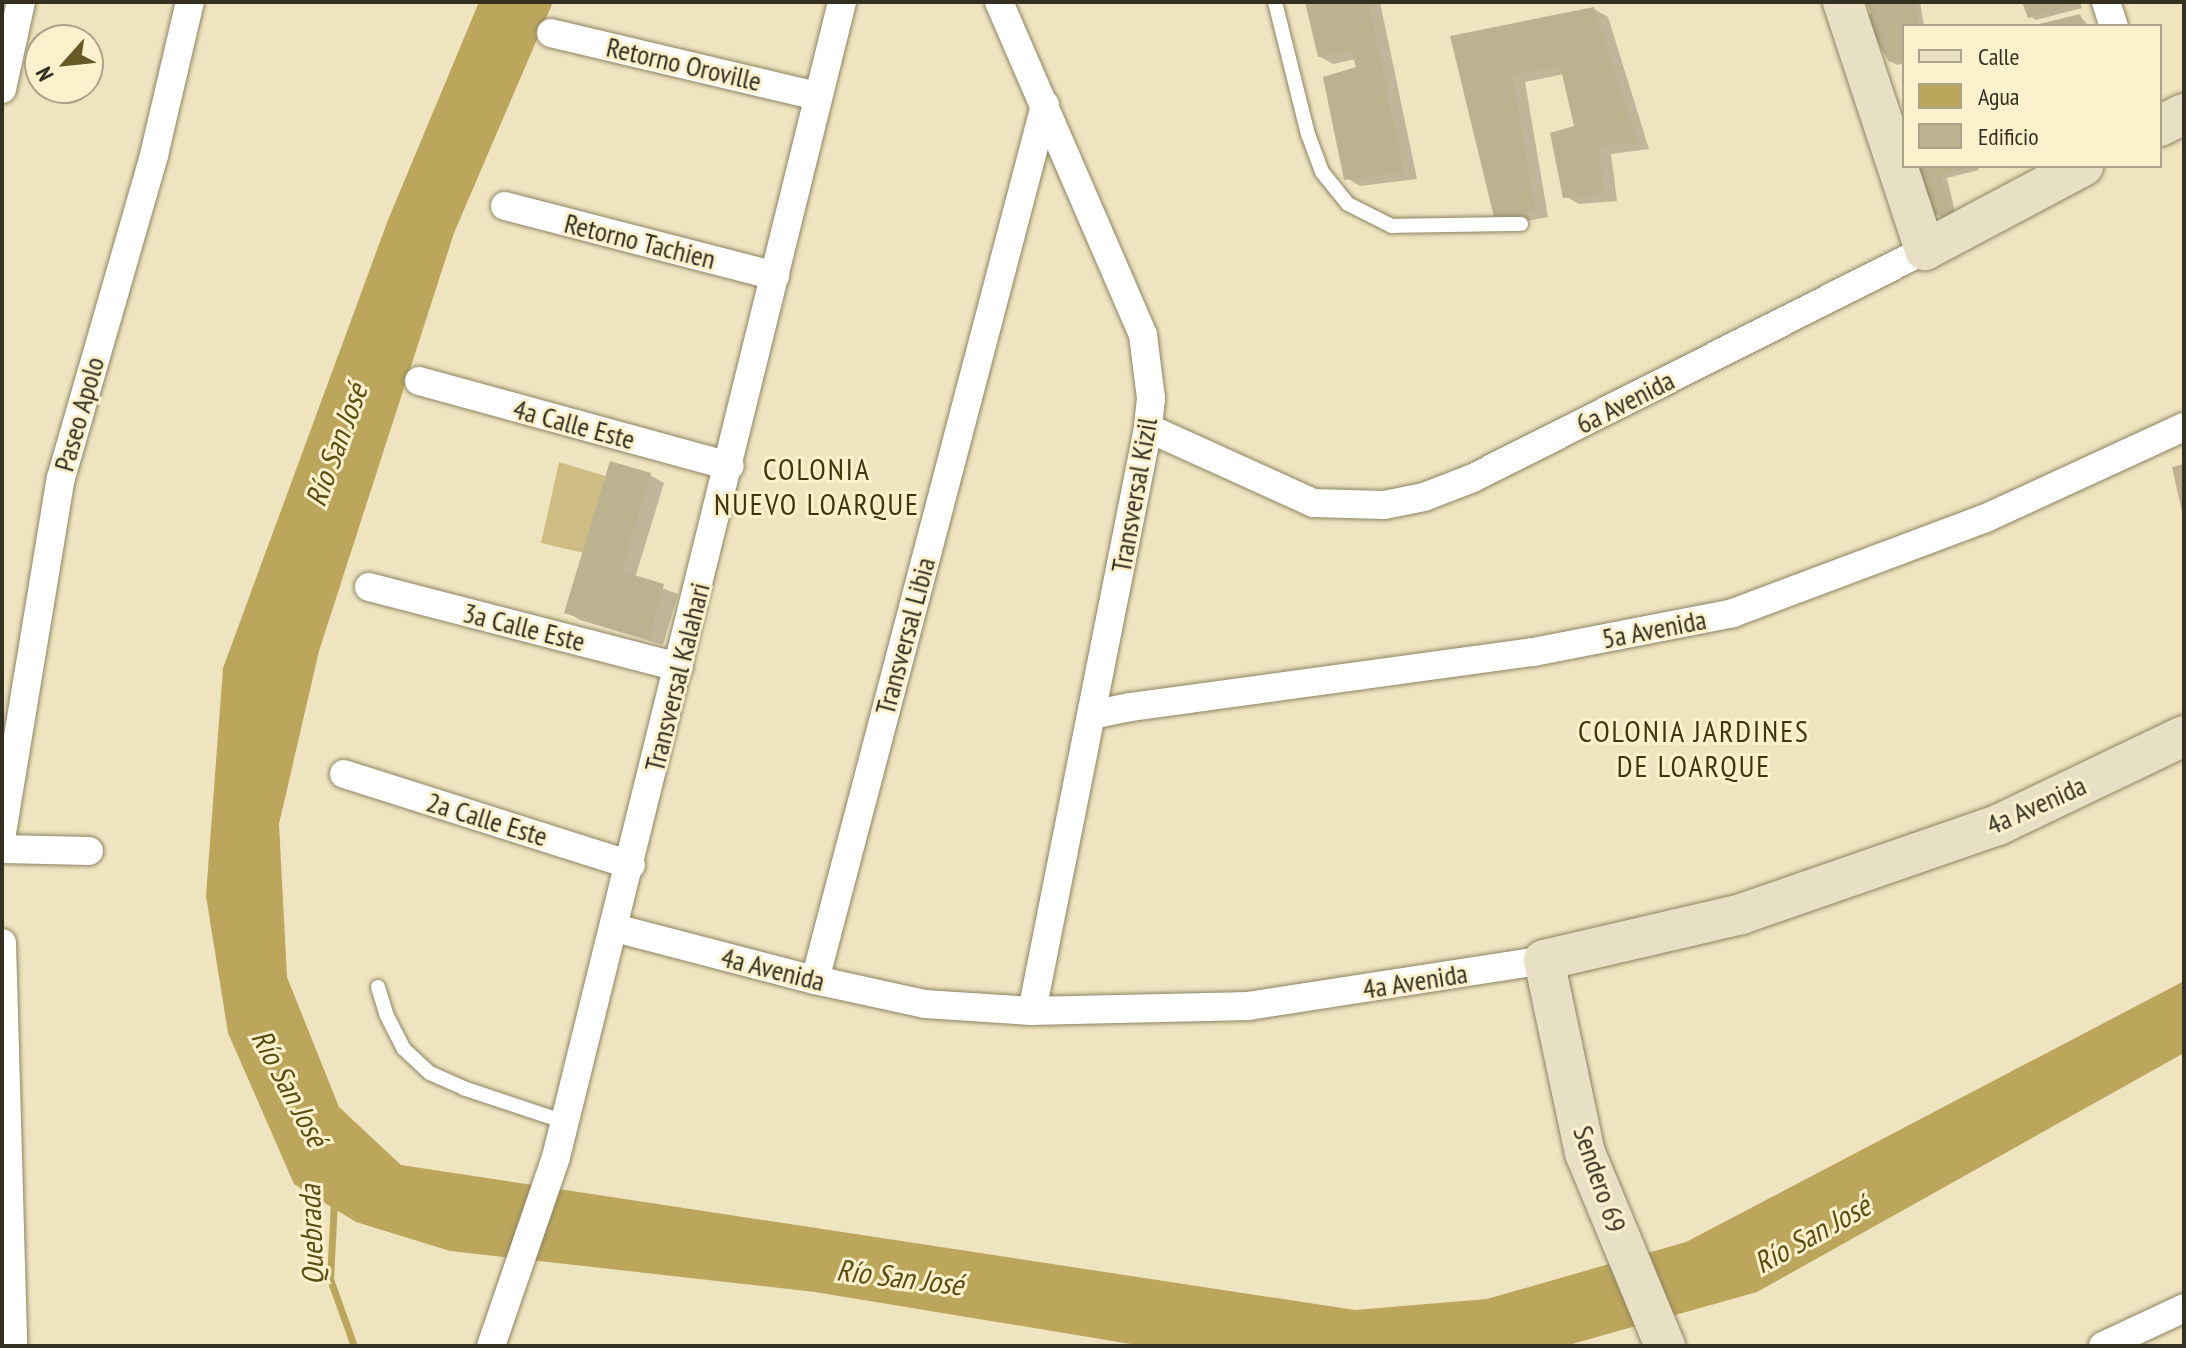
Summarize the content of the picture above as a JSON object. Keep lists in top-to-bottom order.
{
  "streets": {
    "street": [
      "Retorno Oroville",
      "Retorno Tachien",
      "6a Avenida",
      "Paseo Apolo",
      "4a Calle Este",
      "Transversal Kizil",
      "3a Calle Este",
      "5a Avenida",
      "Transversal Libia",
      "Transversal Kalahari",
      "4a Avenida",
      "2a Calle Este",
      "Sendero 69"
    ]
  },
  "crossings": [
    ["Retorno Oroville", "Transversal Kalahari"],
    ["Retorno Tachien", "Transversal Kalahari"],
    ["6a Avenida", "Transversal Kizil"],
    ["4a Calle Este", "Transversal Kalahari"],
    ["Transversal Kizil", "5a Avenida"],
    ["Transversal Kizil", "Transversal Libia"],
    ["Transversal Kizil", "4a Avenida"],
    ["3a Calle Este", "Transversal Kalahari"],
    ["Transversal Libia", "4a Avenida"],
    ["Transversal Kalahari", "4a Avenida"],
    ["Transversal Kalahari", "2a Calle Este"],
    ["4a Avenida", "Sendero 69"]
  ],
  "districts": ["COLONIA NUEVO LOARQUE", "COLONIA JARDINES DE LOARQUE"],
  "water": ["Río San José", "Quebrada"],
  "legend": ["Calle", "Agua", "Edificio"],
  "north": "bottom left"
}
